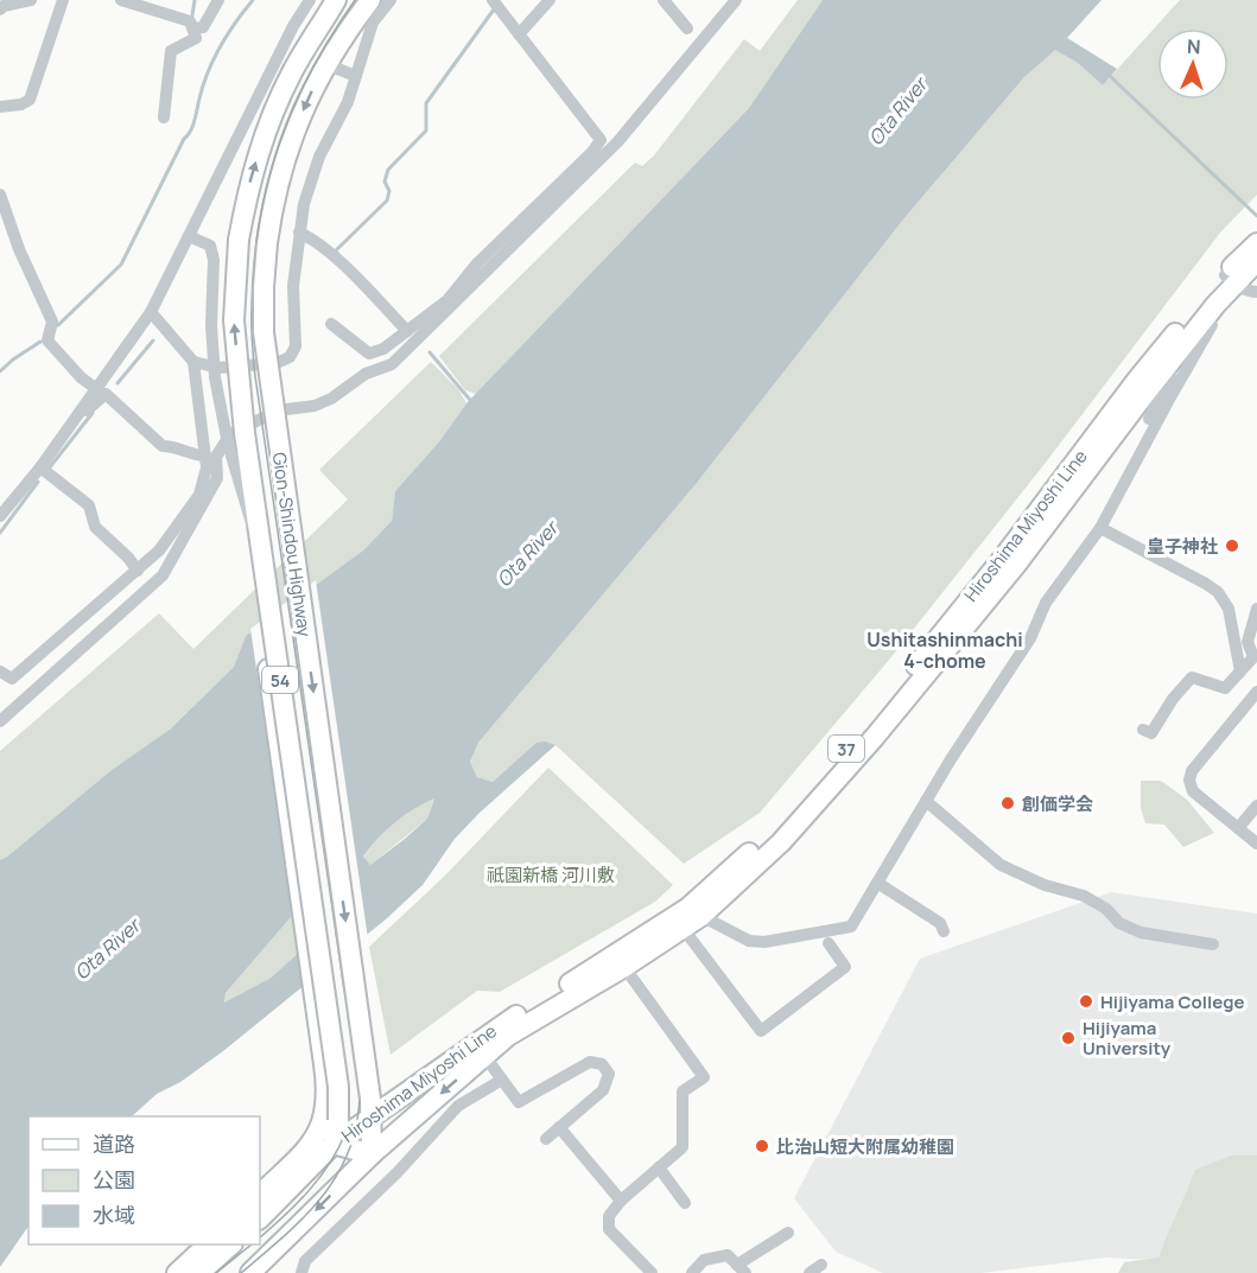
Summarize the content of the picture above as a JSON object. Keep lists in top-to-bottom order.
{
  "streets": {
    "main road": [
      "Hiroshima Miyoshi Line",
      "Gion-Shindou Highway",
      "54",
      "37"
    ]
  },
  "crossings": [
    ["Hiroshima Miyoshi Line", "Gion-Shindou Highway"]
  ],
  "districts": ["Ushitashinmachi 4-chome"],
  "water": ["Ota River"],
  "parks": ["祇園新橋 河川敷"],
  "places": [
    "皇子神社",
    "創価学会",
    "Hijiyama College",
    "Hijiyama University",
    "比治山短大附属幼稚園"
  ],
  "legend": ["道路", "公園", "水域"],
  "north": "top"
}
